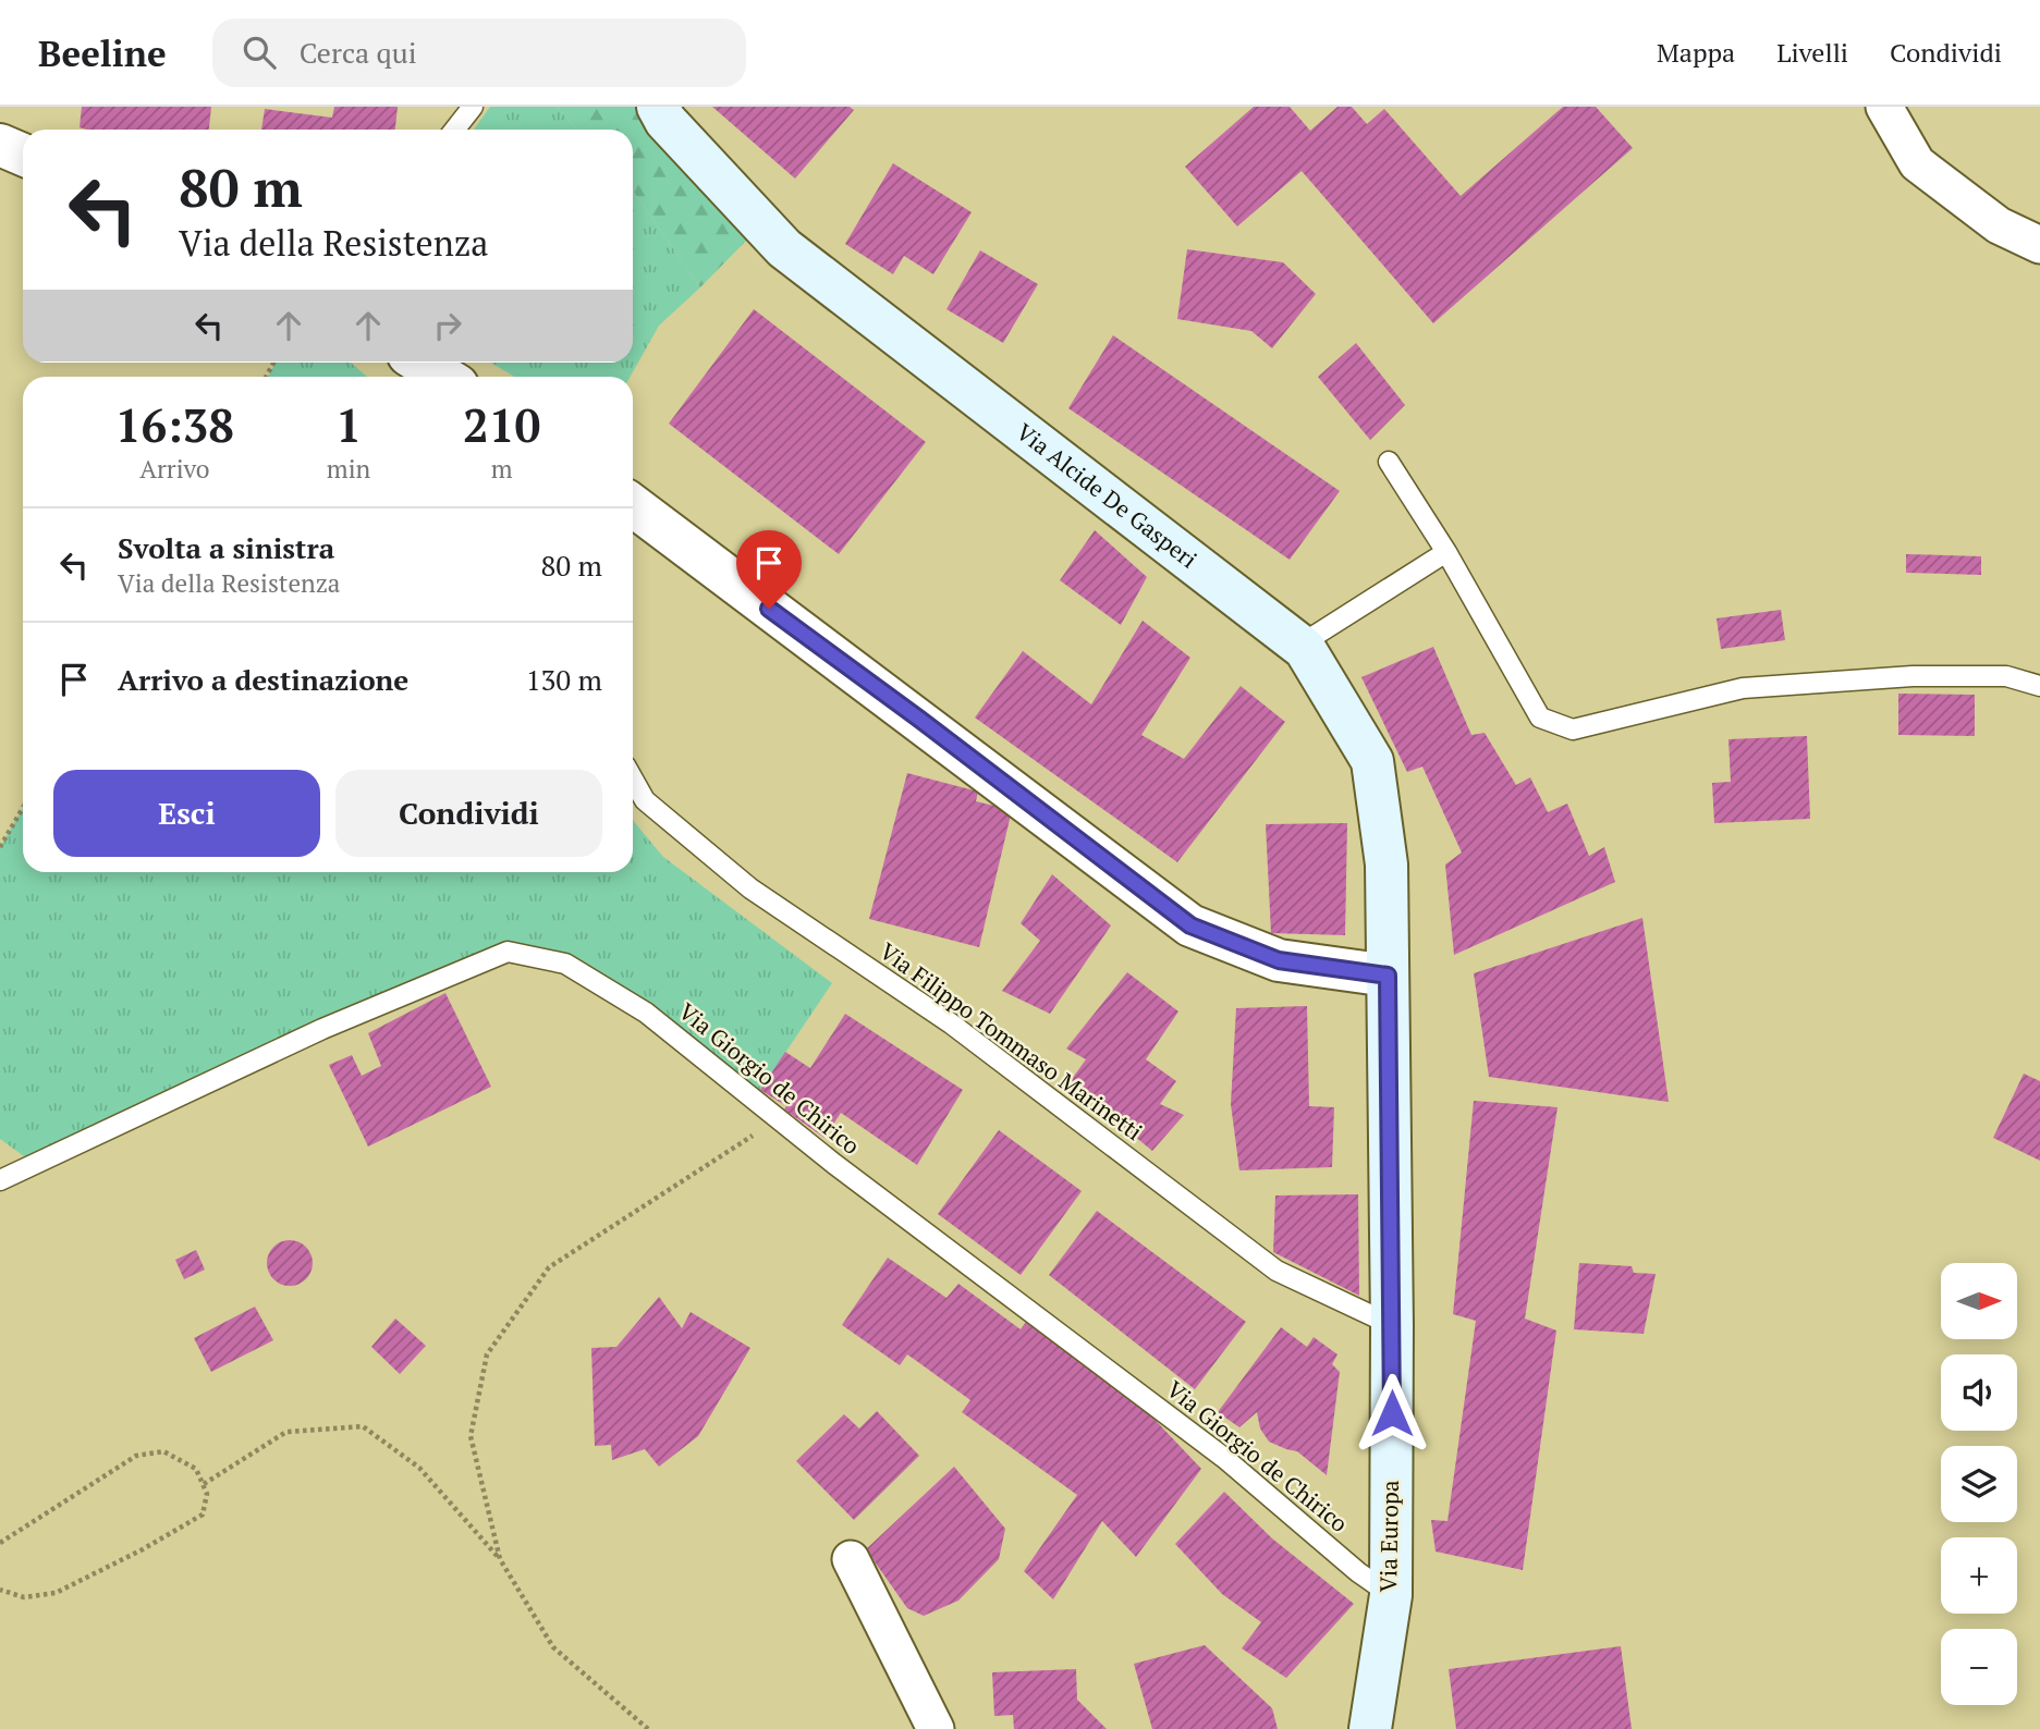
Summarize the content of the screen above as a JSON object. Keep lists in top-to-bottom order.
{
  "streets": {
    "main road": ["Via Alcide De Gasperi", "Via Europa"],
    "lane": ["Via Filippo Tommaso Marinetti", "Via Giorgio de Chirico"]
  },
  "crossings": [
    ["Via Alcide De Gasperi", "Via Europa"],
    ["Via Filippo Tommaso Marinetti", "Via Europa"],
    ["Via Giorgio de Chirico", "Via Europa"]
  ],
  "north": "right",
  "page": {
    "header": "Beeline",
    "search": "Cerca qui",
    "nav": ["Mappa", "Livelli", "Condividi"],
    "turn": ["80 m", "Via della Resistenza"],
    "eta": [
      "16:38",
      "Arrivo",
      "1",
      "min",
      "210",
      "m"
    ],
    "list": [
      {
        "name": "Svolta a sinistra",
        "note": "Via della Resistenza",
        "value": "80 m"
      },
      {
        "name": "Arrivo a destinazione",
        "value": "130 m"
      }
    ],
    "buttons": ["Esci", "Condividi"],
    "map_buttons": ["+", "−"]
  }
}
